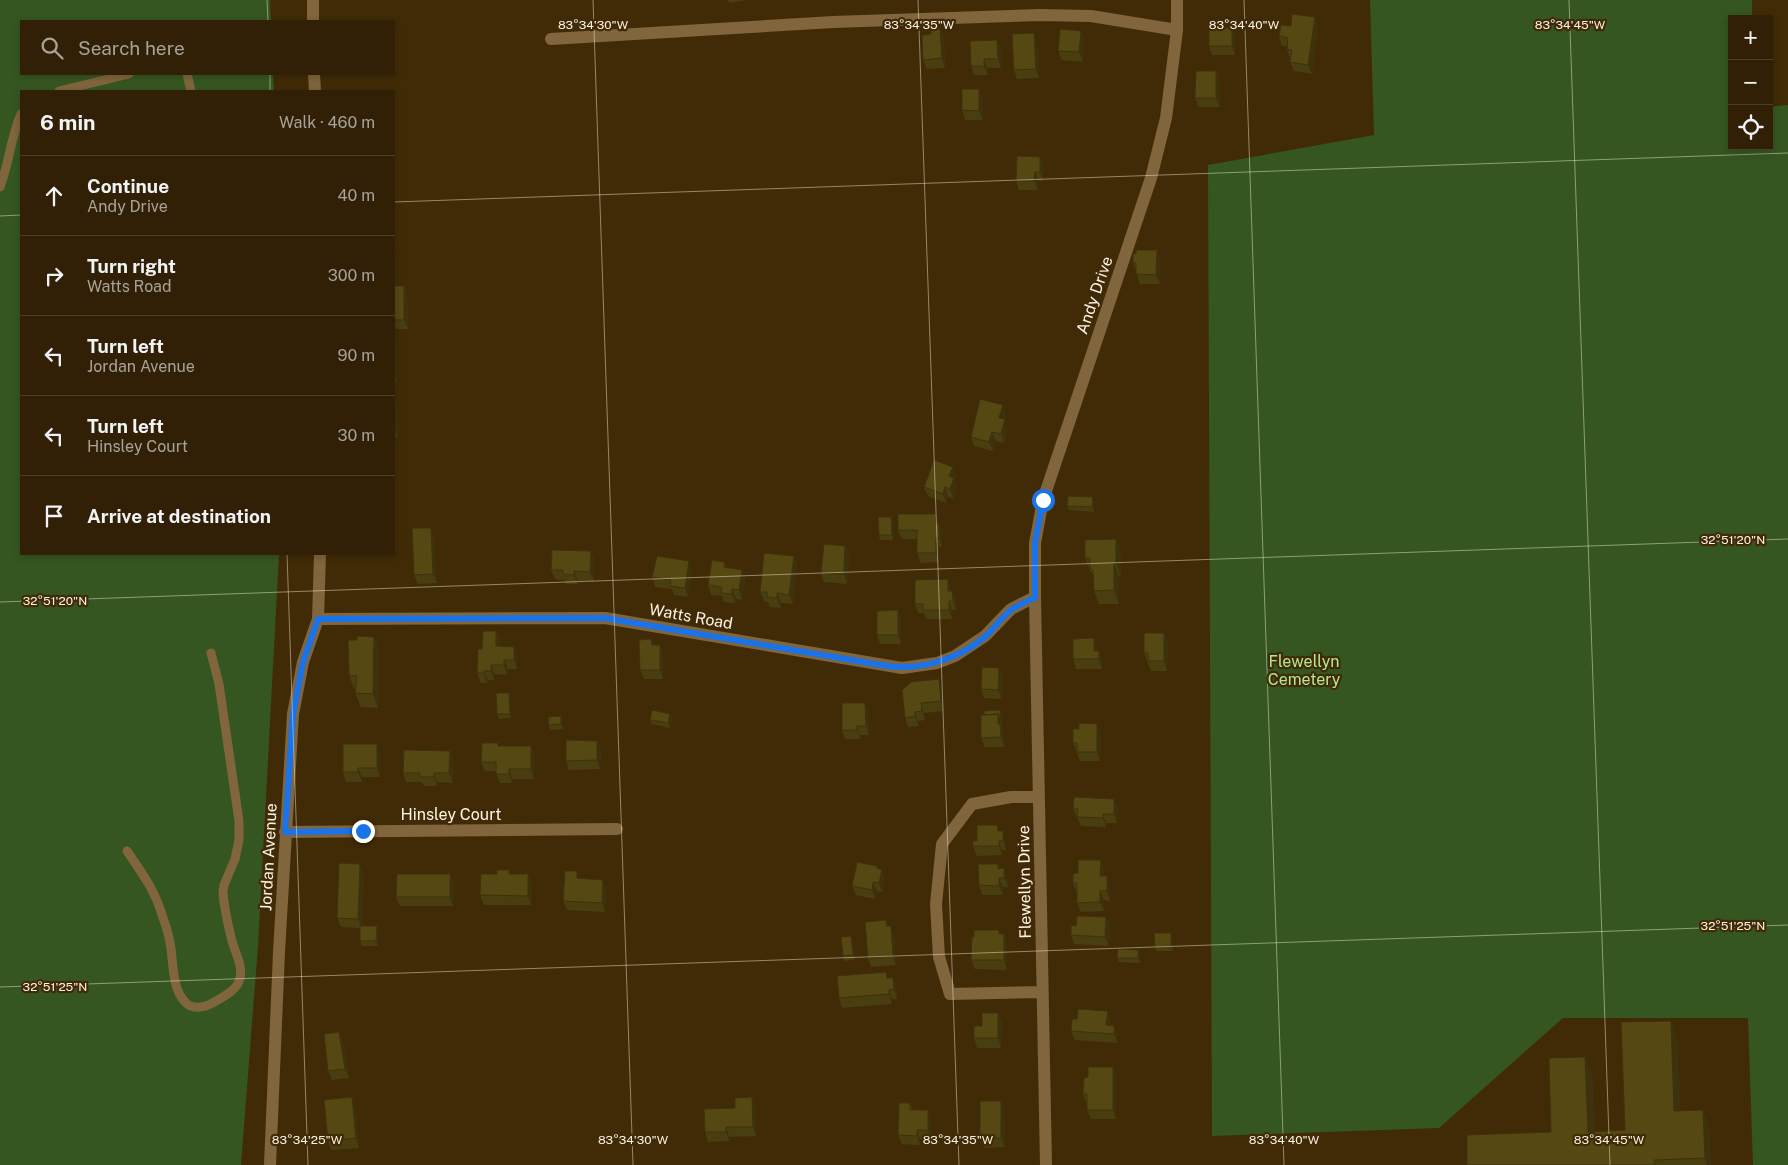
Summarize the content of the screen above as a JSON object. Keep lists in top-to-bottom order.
{
  "streets": {
    "street": [
      "Andy Drive",
      "Watts Road",
      "Hinsley Court",
      "Jordan Avenue",
      "Flewellyn Drive"
    ]
  },
  "crossings": [
    ["Andy Drive", "Watts Road"],
    ["Andy Drive", "Flewellyn Drive"],
    ["Watts Road", "Jordan Avenue"],
    ["Watts Road", "Flewellyn Drive"],
    ["Hinsley Court", "Jordan Avenue"]
  ],
  "parks": ["Flewellyn Cemetery"],
  "page": {
    "map_buttons": ["+", "−"],
    "search": "Search here",
    "heading": ["6 min", "Walk · 460 m"],
    "list": [
      ["Continue", "Andy Drive", "40 m"],
      ["Turn right", "Watts Road", "300 m"],
      ["Turn left", "Jordan Avenue", "90 m"],
      ["Turn left", "Hinsley Court", "30 m"],
      "Arrive at destination"
    ]
  },
  "coordinates": [
    "83°34'30\"W",
    "83°34'35\"W",
    "83°34'40\"W",
    "83°34'45\"W",
    "32°51'20\"N",
    "32°51'25\"N",
    "83°34'25\"W"
  ]
}
